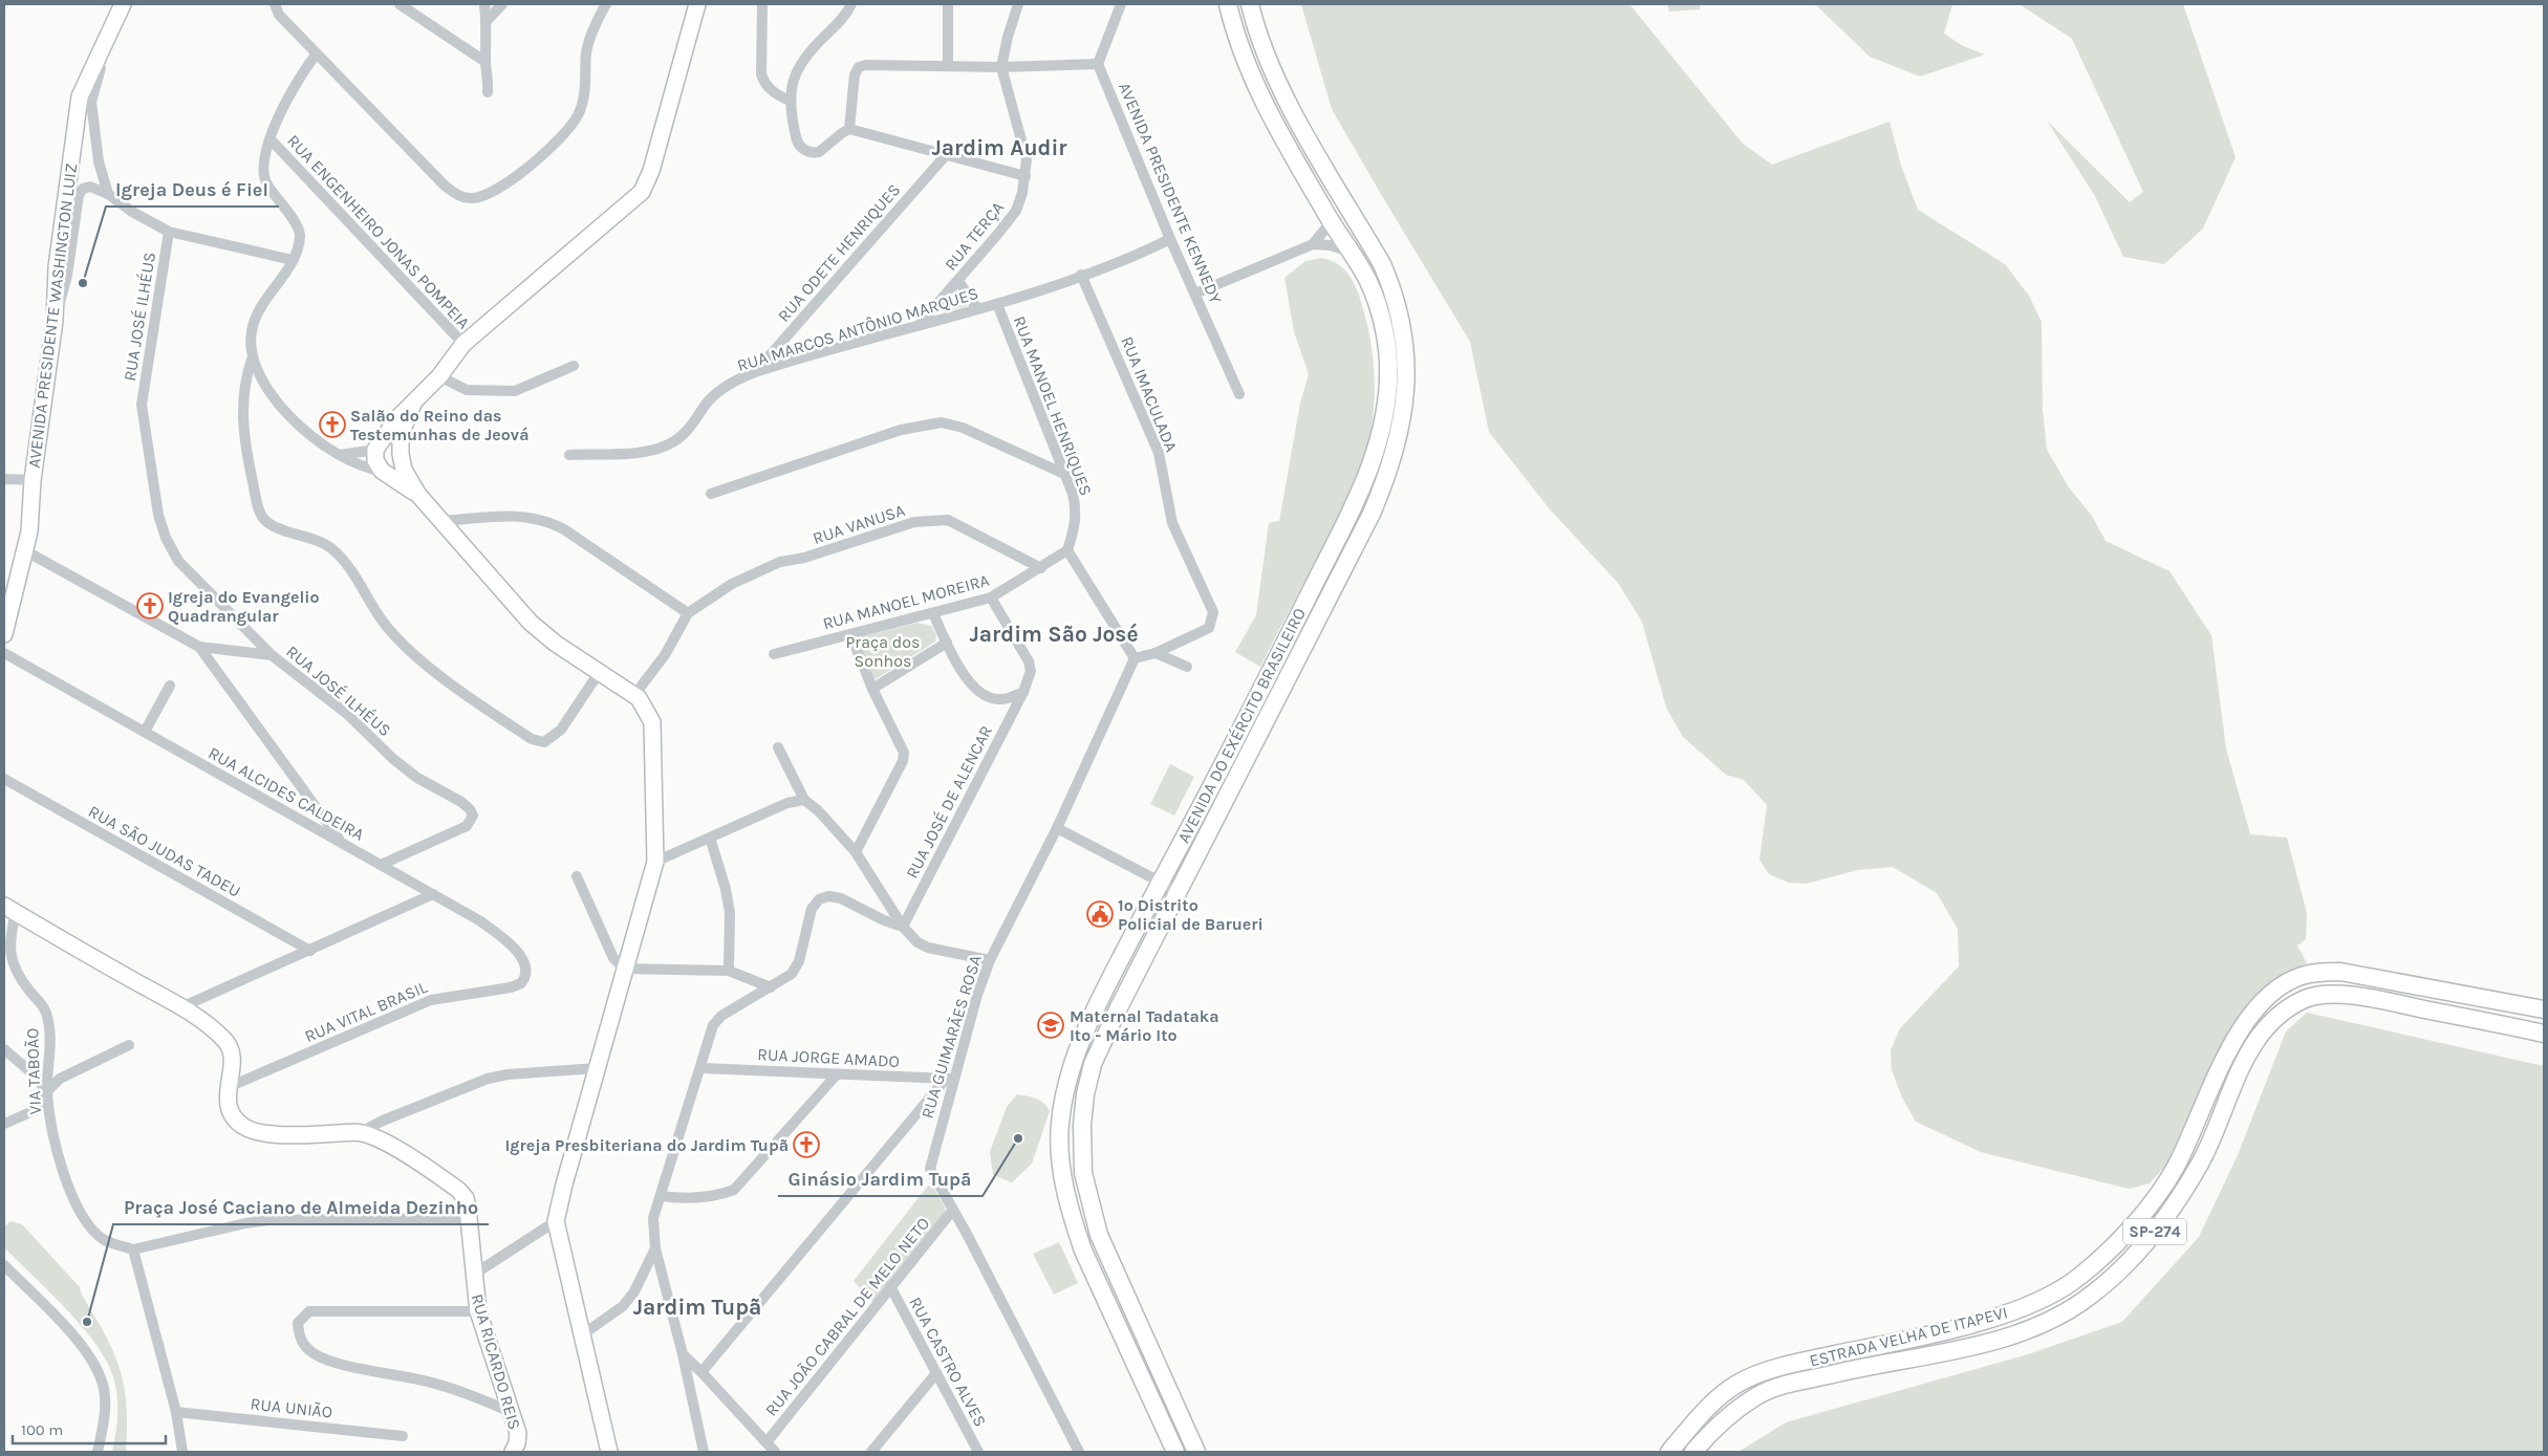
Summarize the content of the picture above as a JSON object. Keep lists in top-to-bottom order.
{
  "streets": {
    "main road": [
      "AVENIDA PRESIDENTE WASHINGTON LUIZ",
      "AVENIDA DO EXÉRCITO BRASILEIRO",
      "SP-274",
      "ESTRADA VELHA DE ITAPEVI",
      "RUA RICARDO REIS"
    ],
    "street": [
      "AVENIDA PRESIDENTE KENNEDY",
      "RUA ENGENHEIRO JONAS POMPEIA",
      "RUA TERÇA",
      "RUA ODETE HENRIQUES",
      "RUA JOSÉ ILHÉUS",
      "RUA MARCOS ANTÔNIO MARQUES",
      "RUA IMACULADA",
      "RUA MANOEL HENRIQUES",
      "RUA VANUSA",
      "RUA MANOEL MOREIRA",
      "RUA ALCIDES CALDEIRA",
      "RUA JOSÉ DE ALENCAR",
      "RUA SÃO JUDAS TADEU",
      "RUA VITAL BRASIL",
      "RUA GUIMARÃES ROSA",
      "RUA JORGE AMADO",
      "VIA TABOÃO",
      "RUA JOÃO CABRAL DE MELO NETO",
      "RUA CASTRO ALVES",
      "RUA UNIÃO"
    ]
  },
  "crossings": [
    ["AVENIDA PRESIDENTE KENNEDY", "RUA MARCOS ANTÔNIO MARQUES"],
    ["RUA TERÇA", "RUA MARCOS ANTÔNIO MARQUES"],
    ["RUA ODETE HENRIQUES", "RUA MARCOS ANTÔNIO MARQUES"],
    ["RUA JOSÉ ILHÉUS", "RUA ALCIDES CALDEIRA"],
    ["RUA MARCOS ANTÔNIO MARQUES", "RUA IMACULADA"],
    ["RUA MARCOS ANTÔNIO MARQUES", "RUA MANOEL HENRIQUES"],
    ["RUA IMACULADA", "RUA GUIMARÃES ROSA"],
    ["RUA MANOEL HENRIQUES", "RUA MANOEL MOREIRA"],
    ["RUA VANUSA", "RUA MANOEL MOREIRA"],
    ["RUA MANOEL MOREIRA", "RUA JOSÉ DE ALENCAR"],
    ["RUA ALCIDES CALDEIRA", "RUA VITAL BRASIL"],
    ["RUA VITAL BRASIL", "RUA RICARDO REIS"],
    ["RUA GUIMARÃES ROSA", "RUA JORGE AMADO"],
    ["RUA GUIMARÃES ROSA", "RUA JOÃO CABRAL DE MELO NETO"],
    ["RUA JOÃO CABRAL DE MELO NETO", "RUA CASTRO ALVES"]
  ],
  "districts": ["Jardim Audir", "Jardim São José", "Jardim Tupã"],
  "parks": ["Praça dos Sonhos"],
  "places": {
    "other": ["Igreja Deus é Fiel", "Ginásio Jardim Tupã", "Praça José Caciano de Almeida Dezinho"],
    "church": ["Salão do Reino das Testemunhas de Jeová", "Igreja do Evangelio Quadrangular", "Igreja Presbiteriana do Jardim Tupã"],
    "public building": ["1º Distrito Policial de Barueri"],
    "school or university": ["Maternal Tadataka Ito - Mário Ito"]
  },
  "scale_bar": "100 m"
}
